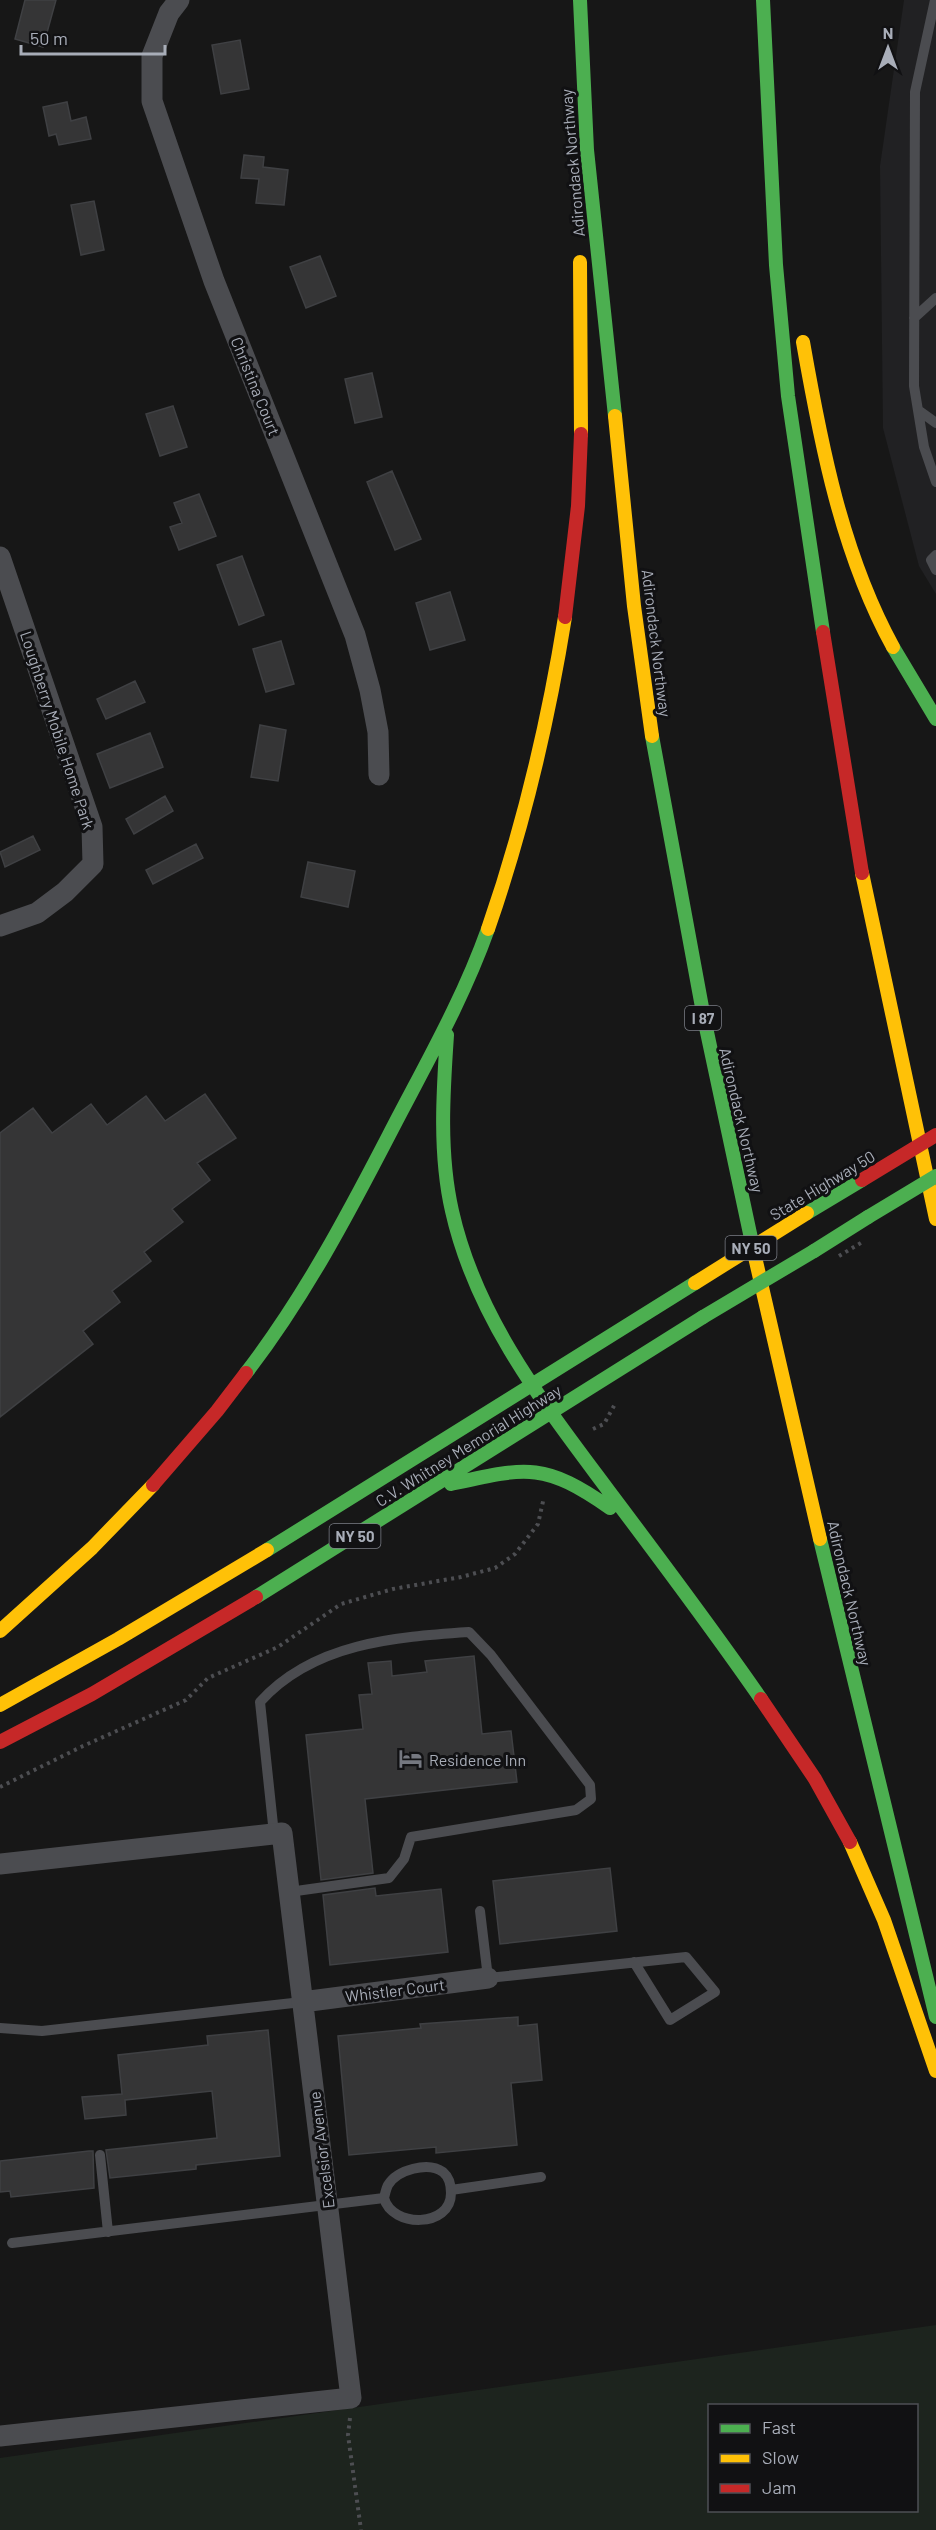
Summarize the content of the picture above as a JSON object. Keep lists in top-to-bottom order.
{
  "streets": {
    "highway": [
      "Adirondack Northway",
      "I 87",
      "State Highway 50",
      "NY 50",
      "C.V. Whitney Memorial Highway"
    ],
    "street": [
      "Christina Court",
      "Loughberry Mobile Home Park",
      "Whistler Court",
      "Excelsior Avenue"
    ]
  },
  "crossings": [
    ["State Highway 50", "C.V. Whitney Memorial Highway"],
    ["Whistler Court", "Excelsior Avenue"]
  ],
  "places": {
    "hotel": ["Residence Inn"]
  },
  "legend": ["Fast", "Slow", "Jam"],
  "scale_bar": "50 m",
  "north": "top"
}
